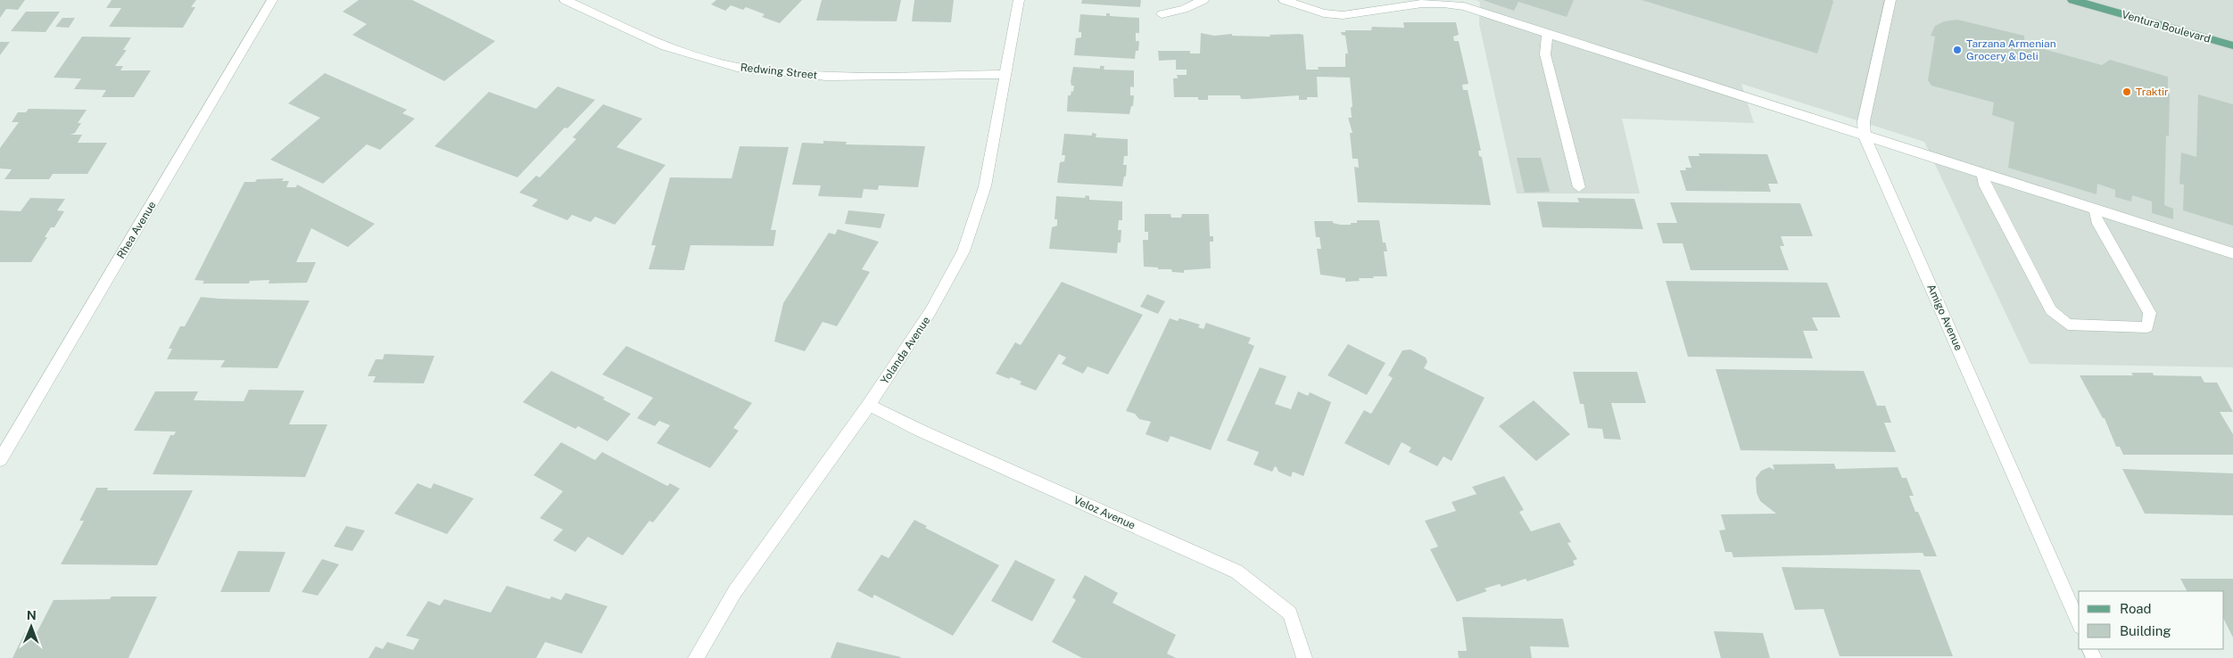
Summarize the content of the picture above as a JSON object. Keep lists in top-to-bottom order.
{
  "streets": {
    "main road": ["Ventura Boulevard"],
    "street": [
      "Redwing Street",
      "Rhea Avenue",
      "Amigo Avenue",
      "Yolanda Avenue",
      "Veloz Avenue"
    ]
  },
  "crossings": [
    ["Redwing Street", "Yolanda Avenue"],
    ["Yolanda Avenue", "Veloz Avenue"]
  ],
  "places": ["Tarzana Armenian Grocery & Deli", "Traktir"],
  "legend": ["Road", "Building"],
  "north": "top"
}
